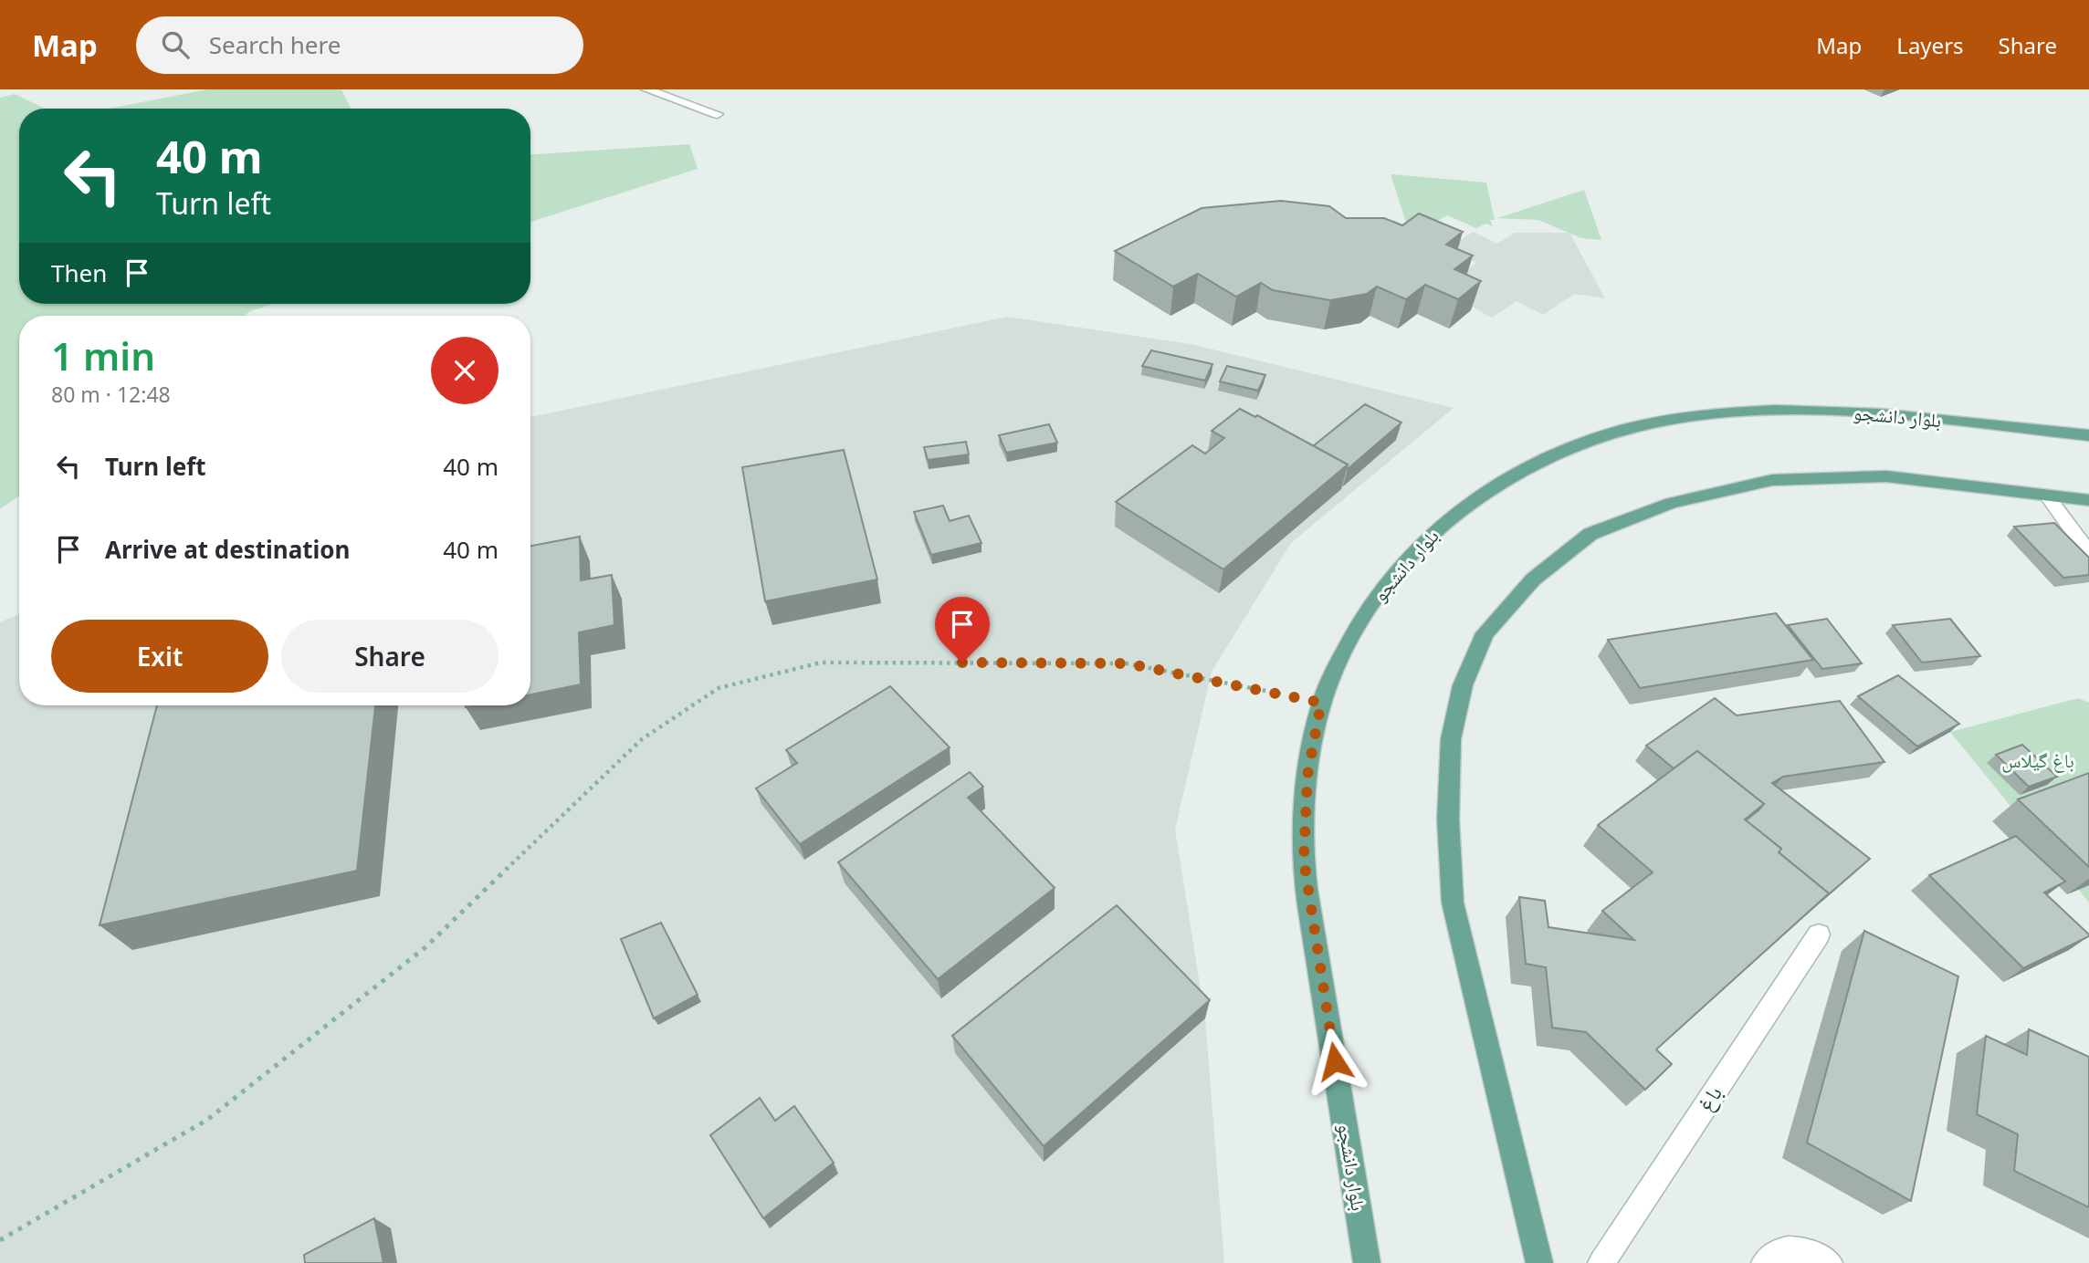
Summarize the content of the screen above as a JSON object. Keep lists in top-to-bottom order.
{
  "streets": {
    "main road": ["بلوار دانشجو"],
    "street": ["باغ"]
  },
  "parks": ["باغ گیلاس"],
  "page": {
    "header": "Map",
    "search": "Search here",
    "nav": ["Map", "Layers", "Share"],
    "turn": ["40 m", "Turn left"],
    "then": "Then",
    "heading": ["1 min", "80 m · 12:48"],
    "list": [
      {
        "name": "Turn left",
        "value": "40 m"
      },
      {
        "name": "Arrive at destination",
        "value": "40 m"
      }
    ],
    "buttons": ["Exit", "Share"]
  }
}
